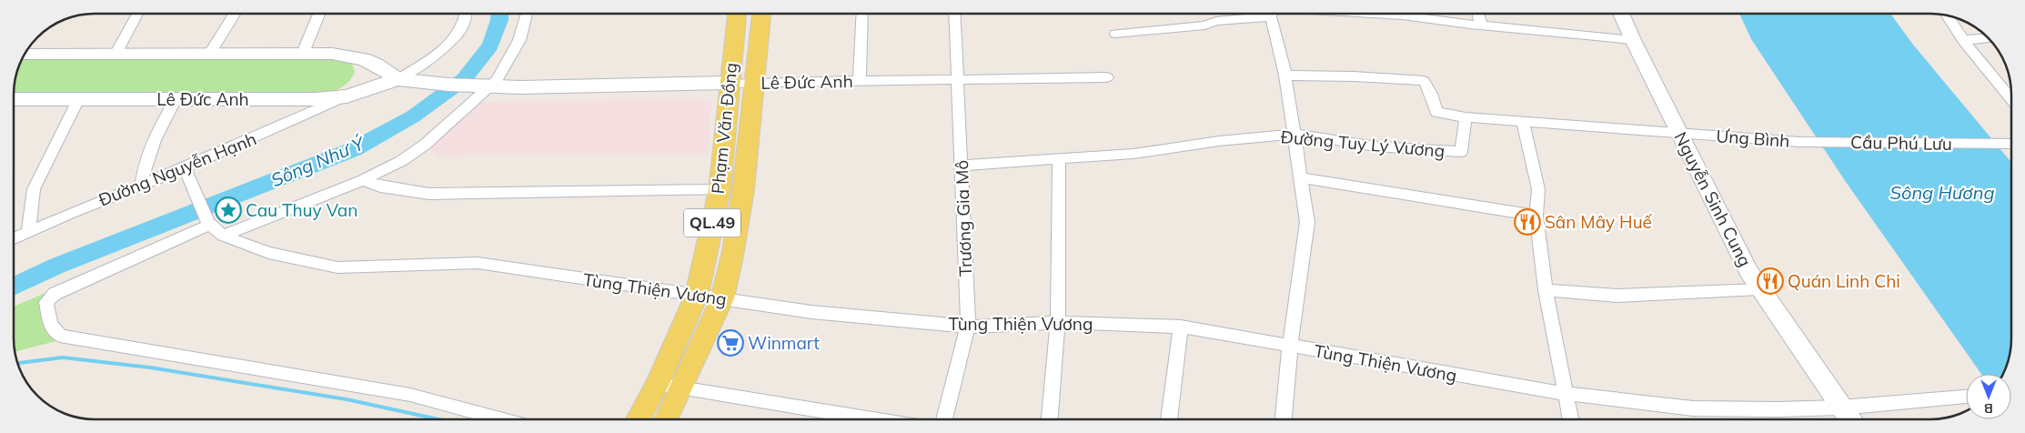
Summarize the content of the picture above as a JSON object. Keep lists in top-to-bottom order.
{
  "streets": {
    "main road": ["Phạm Văn Đồng", "QL.49"],
    "street": [
      "Lê Đức Anh",
      "Ưng Bình",
      "Cầu Phú Lưu",
      "Đường Tuy Lý Vương",
      "Đường Nguyễn Hạnh",
      "Nguyễn Sinh Cung",
      "Trương Gia Mô",
      "Tùng Thiện Vương"
    ]
  },
  "crossings": [
    ["Lê Đức Anh", "Phạm Văn Đồng"],
    ["Lê Đức Anh", "Đường Nguyễn Hạnh"],
    ["Lê Đức Anh", "Trương Gia Mô"],
    ["Phạm Văn Đồng", "Tùng Thiện Vương"],
    ["Ưng Bình", "Cầu Phú Lưu"],
    ["Ưng Bình", "Nguyễn Sinh Cung"],
    ["Đường Tuy Lý Vương", "Trương Gia Mô"],
    ["Nguyễn Sinh Cung", "Tùng Thiện Vương"],
    ["Trương Gia Mô", "Tùng Thiện Vương"]
  ],
  "water": ["Sông Như Ý", "Sông Hương"],
  "places": {
    "place": ["Cau Thuy Van"],
    "restaurant": ["Sân Mây Huế", "Quán Linh Chi"],
    "supermarket": ["Winmart"]
  },
  "north": "bottom"
}
